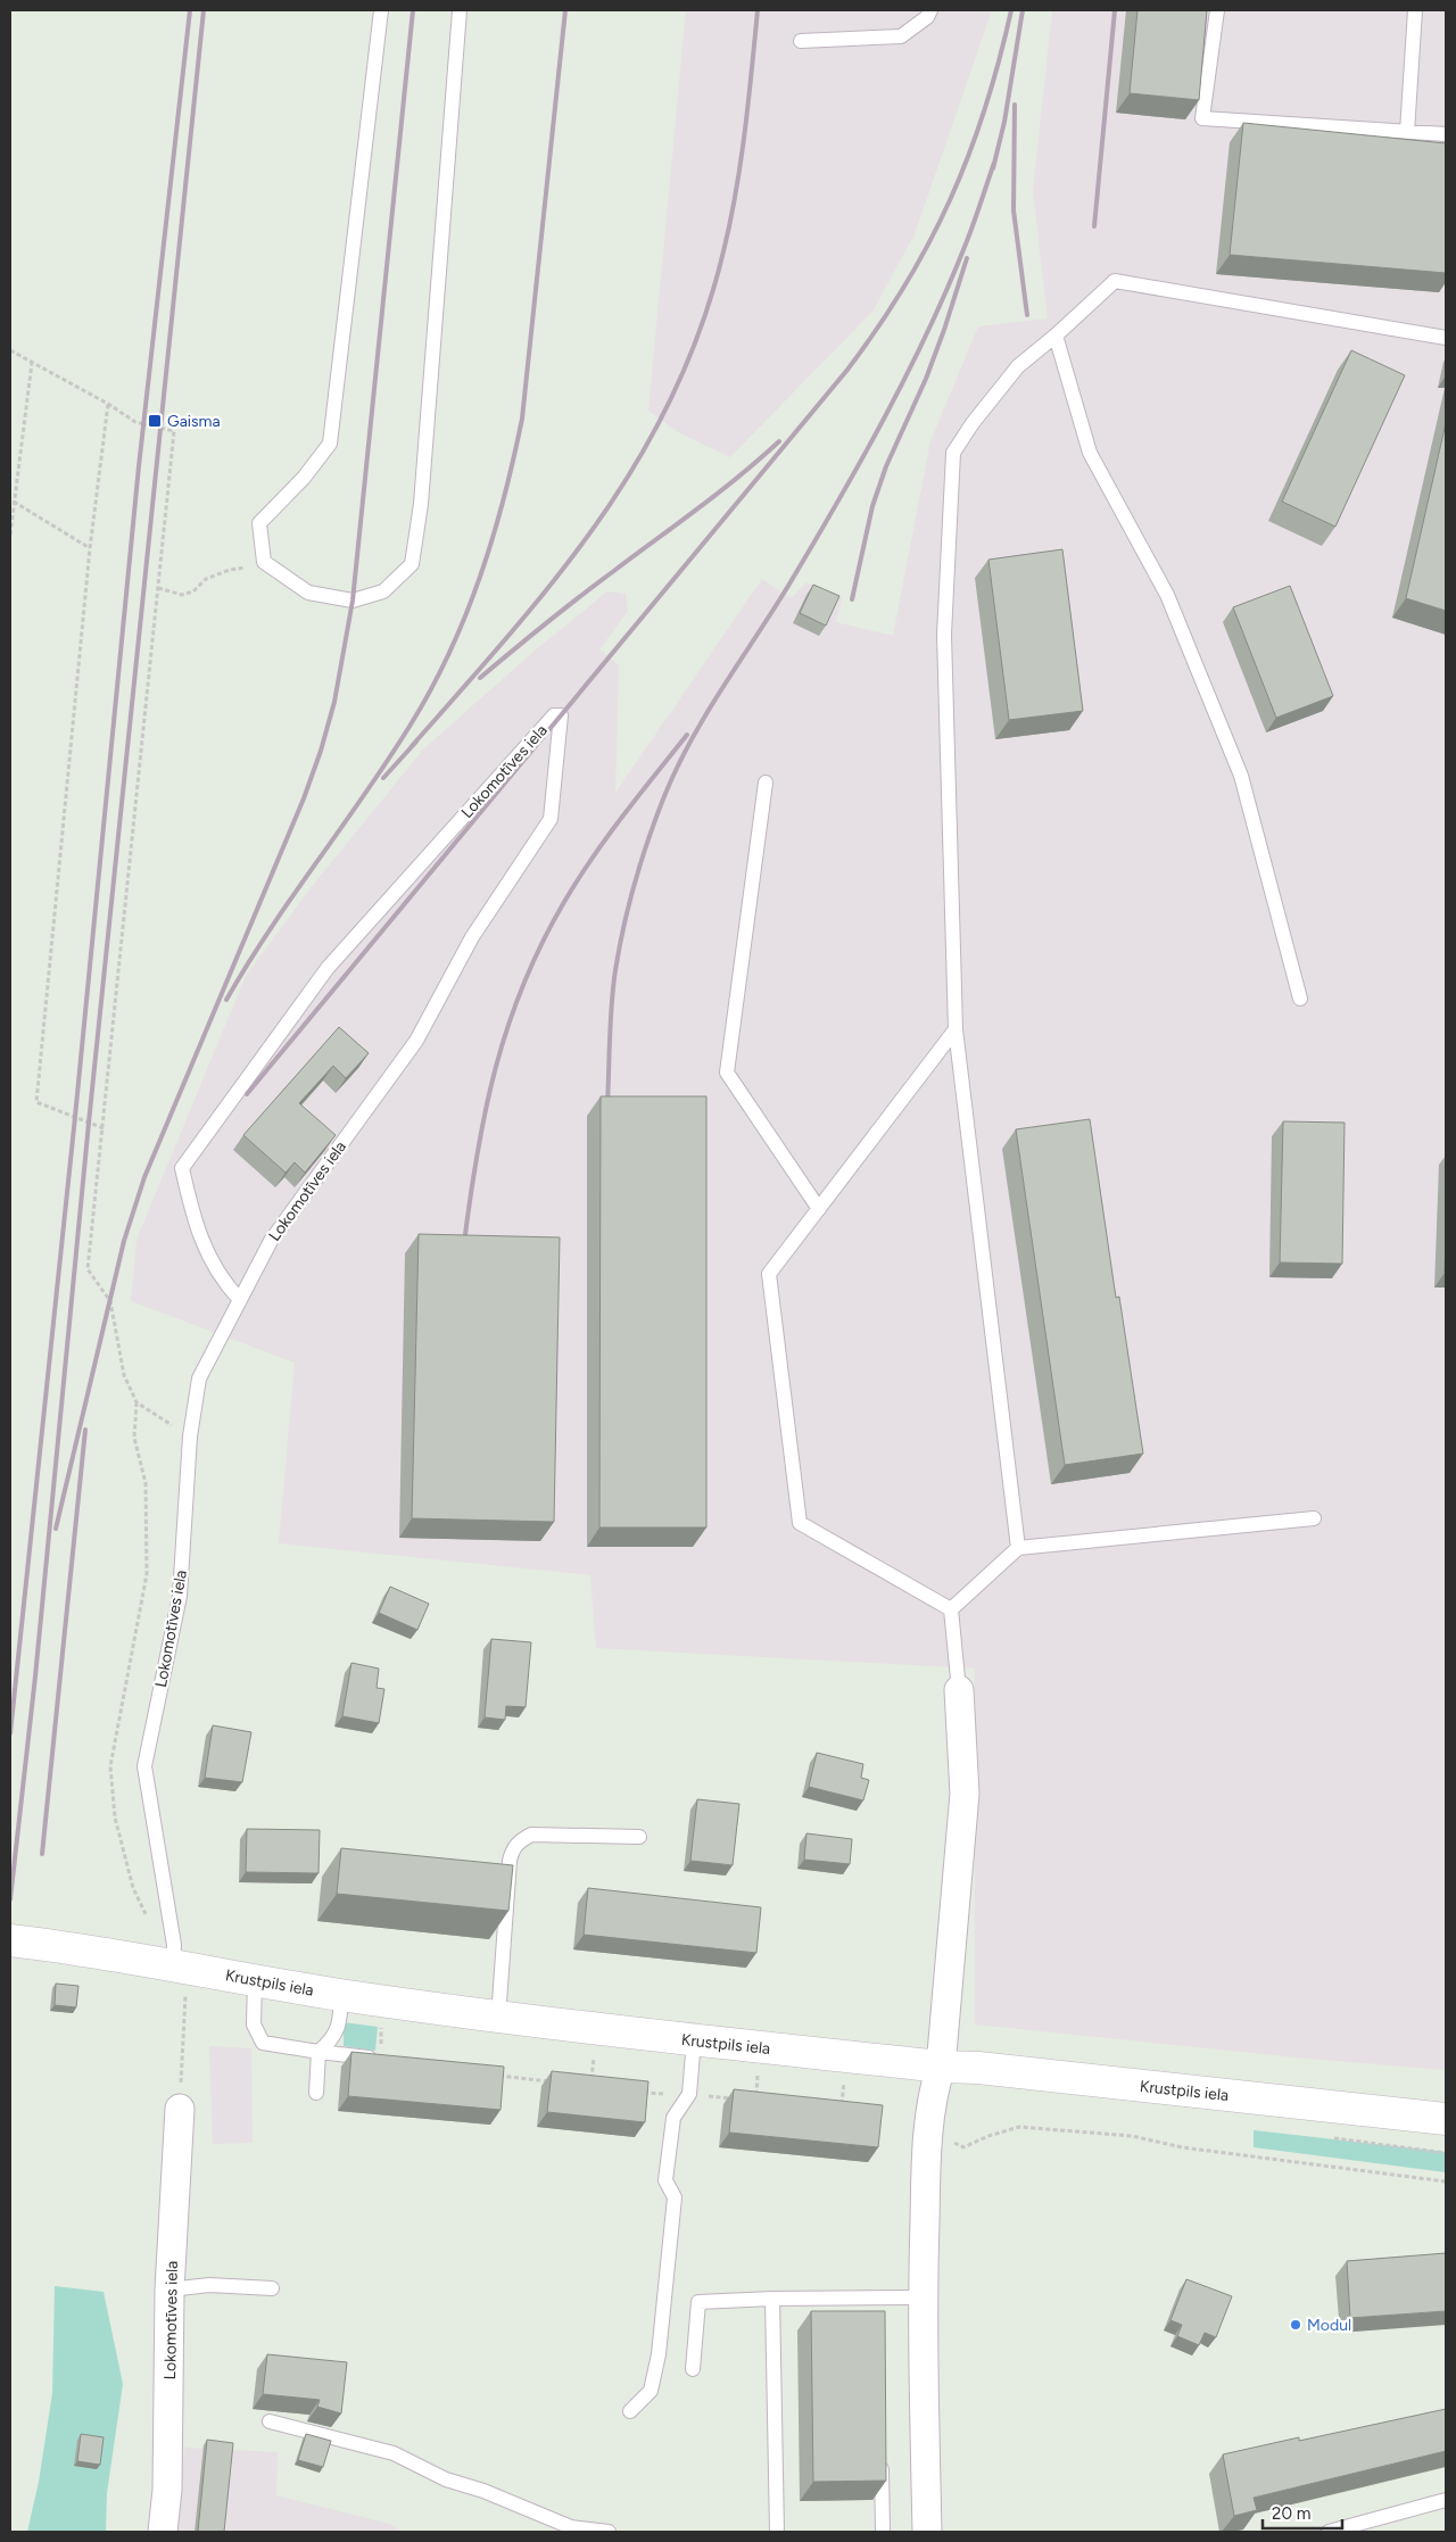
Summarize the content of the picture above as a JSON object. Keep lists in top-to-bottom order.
{
  "streets": {
    "street": ["Lokomotīves iela", "Krustpils iela"]
  },
  "crossings": [
    ["Lokomotīves iela", "Krustpils iela"]
  ],
  "places": {
    "transit": ["Gaisma"],
    "other": ["Modul"]
  },
  "scale_bar": "20 m"
}
